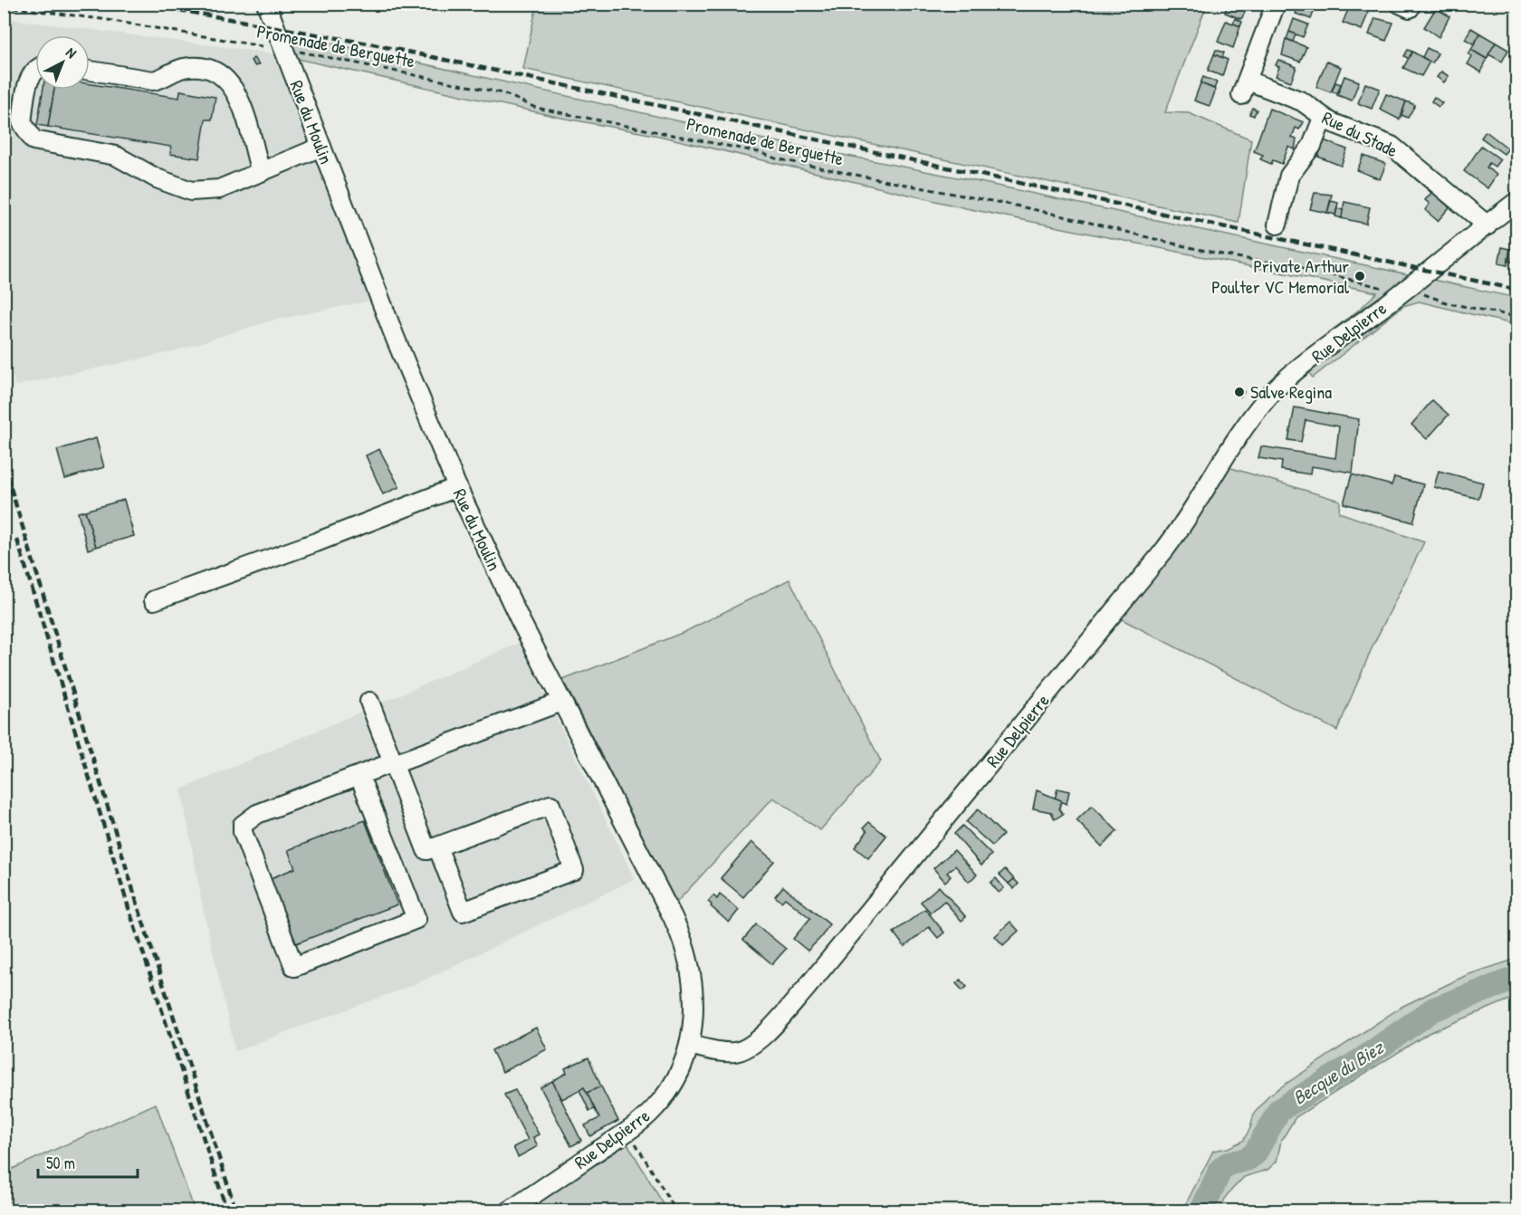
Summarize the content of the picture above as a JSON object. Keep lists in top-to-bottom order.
{
  "streets": {
    "street": ["Rue du Moulin", "Rue du Stade", "Rue Delpierre"],
    "path": ["Promenade de Berguette"]
  },
  "crossings": [
    ["Promenade de Berguette", "Rue du Moulin"],
    ["Promenade de Berguette", "Rue Delpierre"],
    ["Rue du Moulin", "Rue Delpierre"],
    ["Rue du Stade", "Rue Delpierre"]
  ],
  "water": ["Becque du Biez"],
  "places": ["Private Arthur Poulter VC Memorial", "Salve Regina"],
  "scale_bar": "50 m",
  "north": "top right"
}
